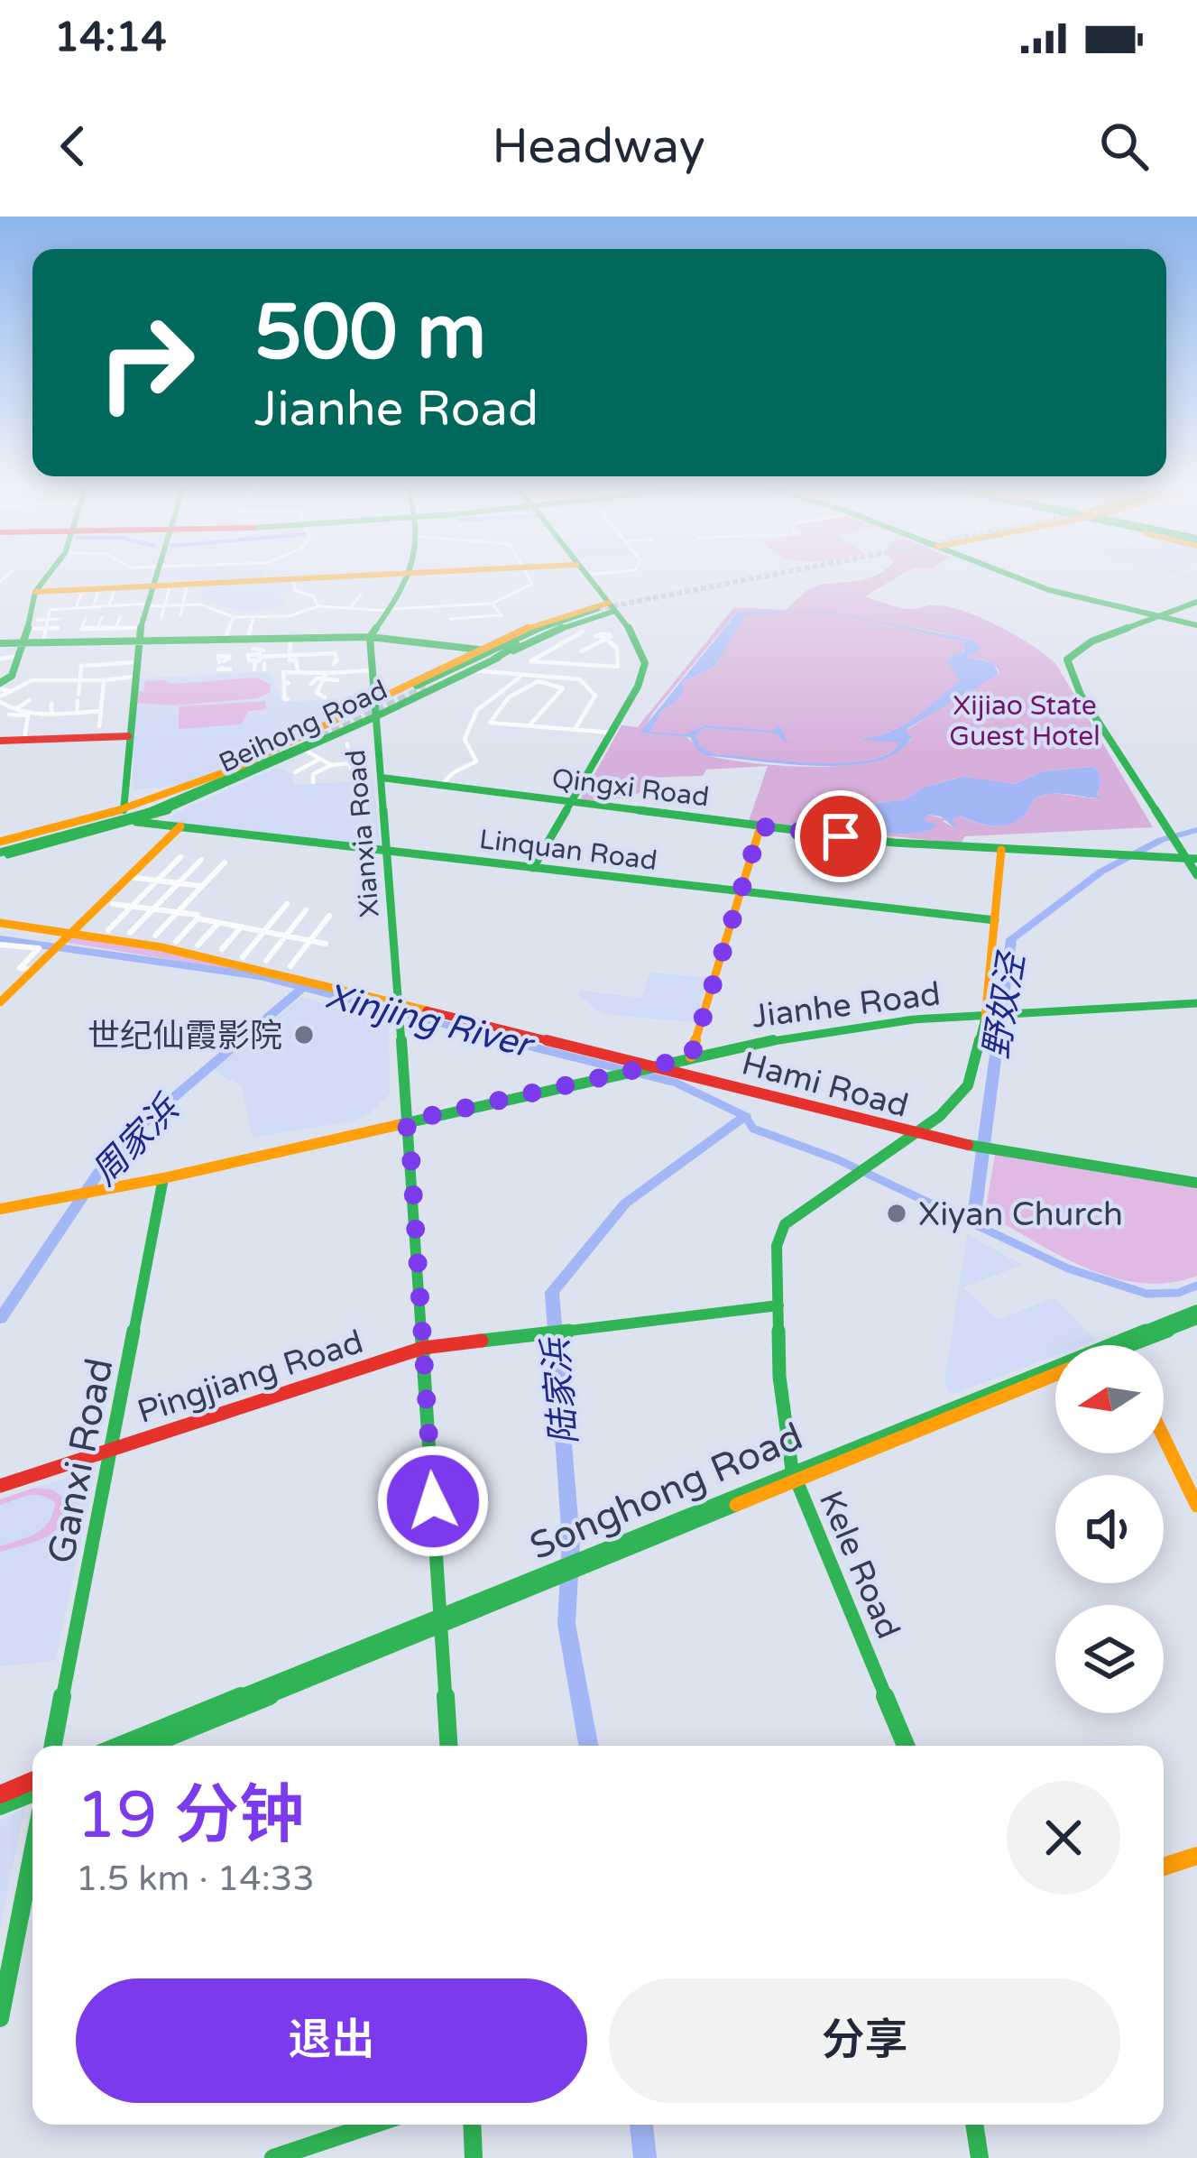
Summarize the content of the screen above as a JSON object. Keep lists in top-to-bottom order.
{
  "streets": {
    "main road": [
      "Beihong Road",
      "Qingxi Road",
      "Xianxia Road",
      "Linquan Road",
      "Jianhe Road",
      "Hami Road",
      "Pingjiang Road",
      "Ganxi Road",
      "Songhong Road",
      "Kele Road"
    ]
  },
  "crossings": [
    ["Beihong Road", "Xianxia Road"],
    ["Beihong Road", "Linquan Road"],
    ["Qingxi Road", "Xianxia Road"],
    ["Qingxi Road", "Kele Road"],
    ["Xianxia Road", "Linquan Road"],
    ["Xianxia Road", "Jianhe Road"],
    ["Xianxia Road", "Hami Road"],
    ["Xianxia Road", "Pingjiang Road"],
    ["Xianxia Road", "Songhong Road"],
    ["Linquan Road", "Kele Road"],
    ["Jianhe Road", "Hami Road"],
    ["Jianhe Road", "Ganxi Road"],
    ["Jianhe Road", "Kele Road"],
    ["Hami Road", "Kele Road"],
    ["Pingjiang Road", "Ganxi Road"],
    ["Pingjiang Road", "Kele Road"],
    ["Songhong Road", "Kele Road"]
  ],
  "water": [
    "野奴泾",
    "Xinjing River",
    "周家浜",
    "陆家浜"
  ],
  "parks": ["Xijiao State Guest Hotel"],
  "places": ["世纪仙霞影院", "Xiyan Church"],
  "north": "left",
  "page": {
    "status": "14:14",
    "header": "Headway",
    "turn": ["500 m", "Jianhe Road"],
    "heading": ["19 分钟", "1.5 km · 14:33"],
    "buttons": ["退出", "分享"]
  }
}
